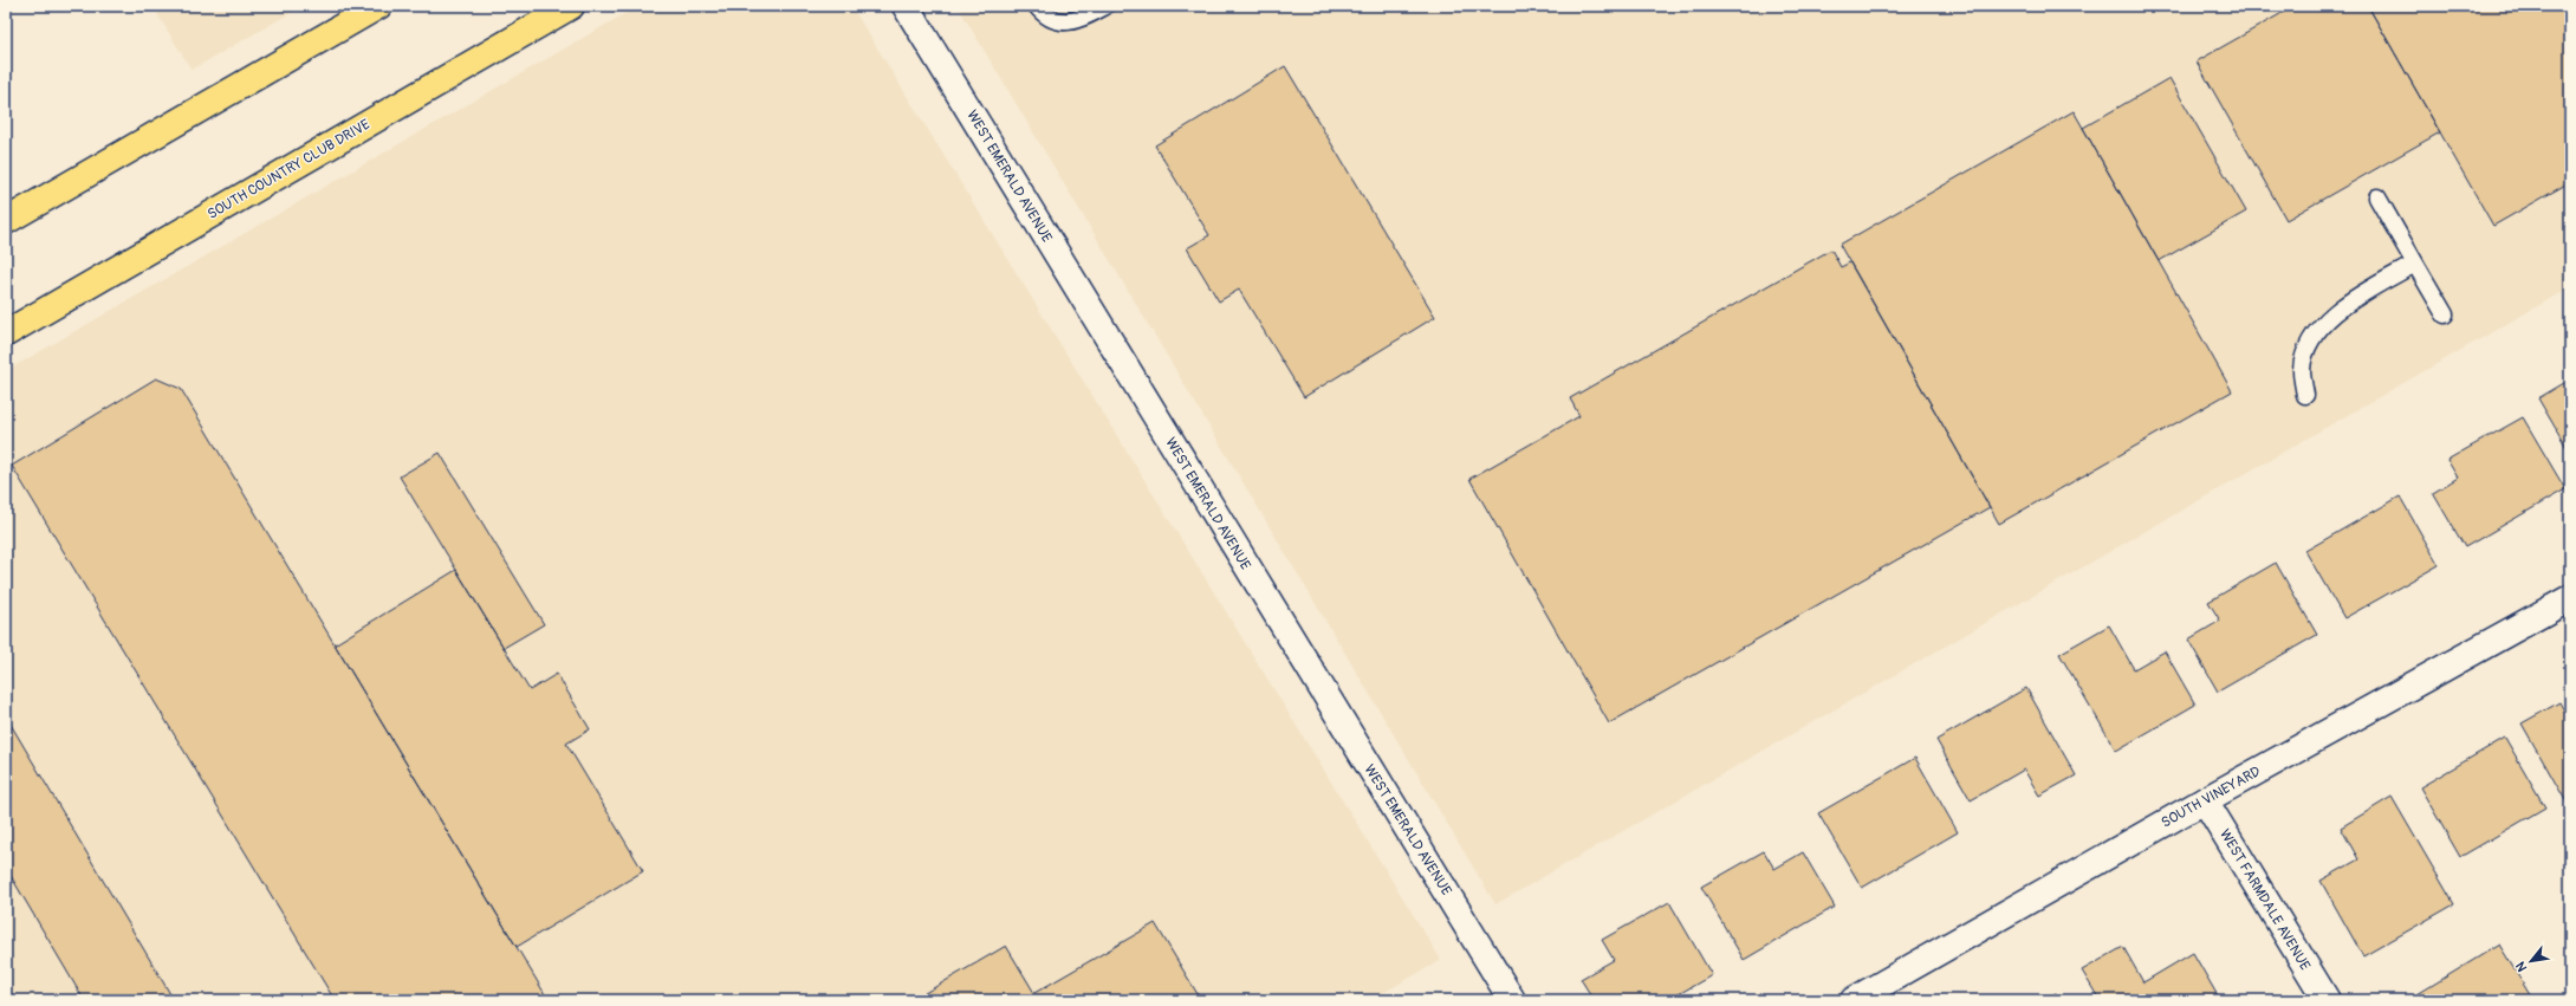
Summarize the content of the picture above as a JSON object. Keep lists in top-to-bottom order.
{
  "streets": {
    "main road": ["SOUTH COUNTRY CLUB DRIVE"],
    "street": ["WEST EMERALD AVENUE", "SOUTH VINEYARD", "WEST FARMDALE AVENUE"]
  },
  "crossings": [
    ["SOUTH VINEYARD", "WEST FARMDALE AVENUE"]
  ],
  "north": "bottom left"
}
